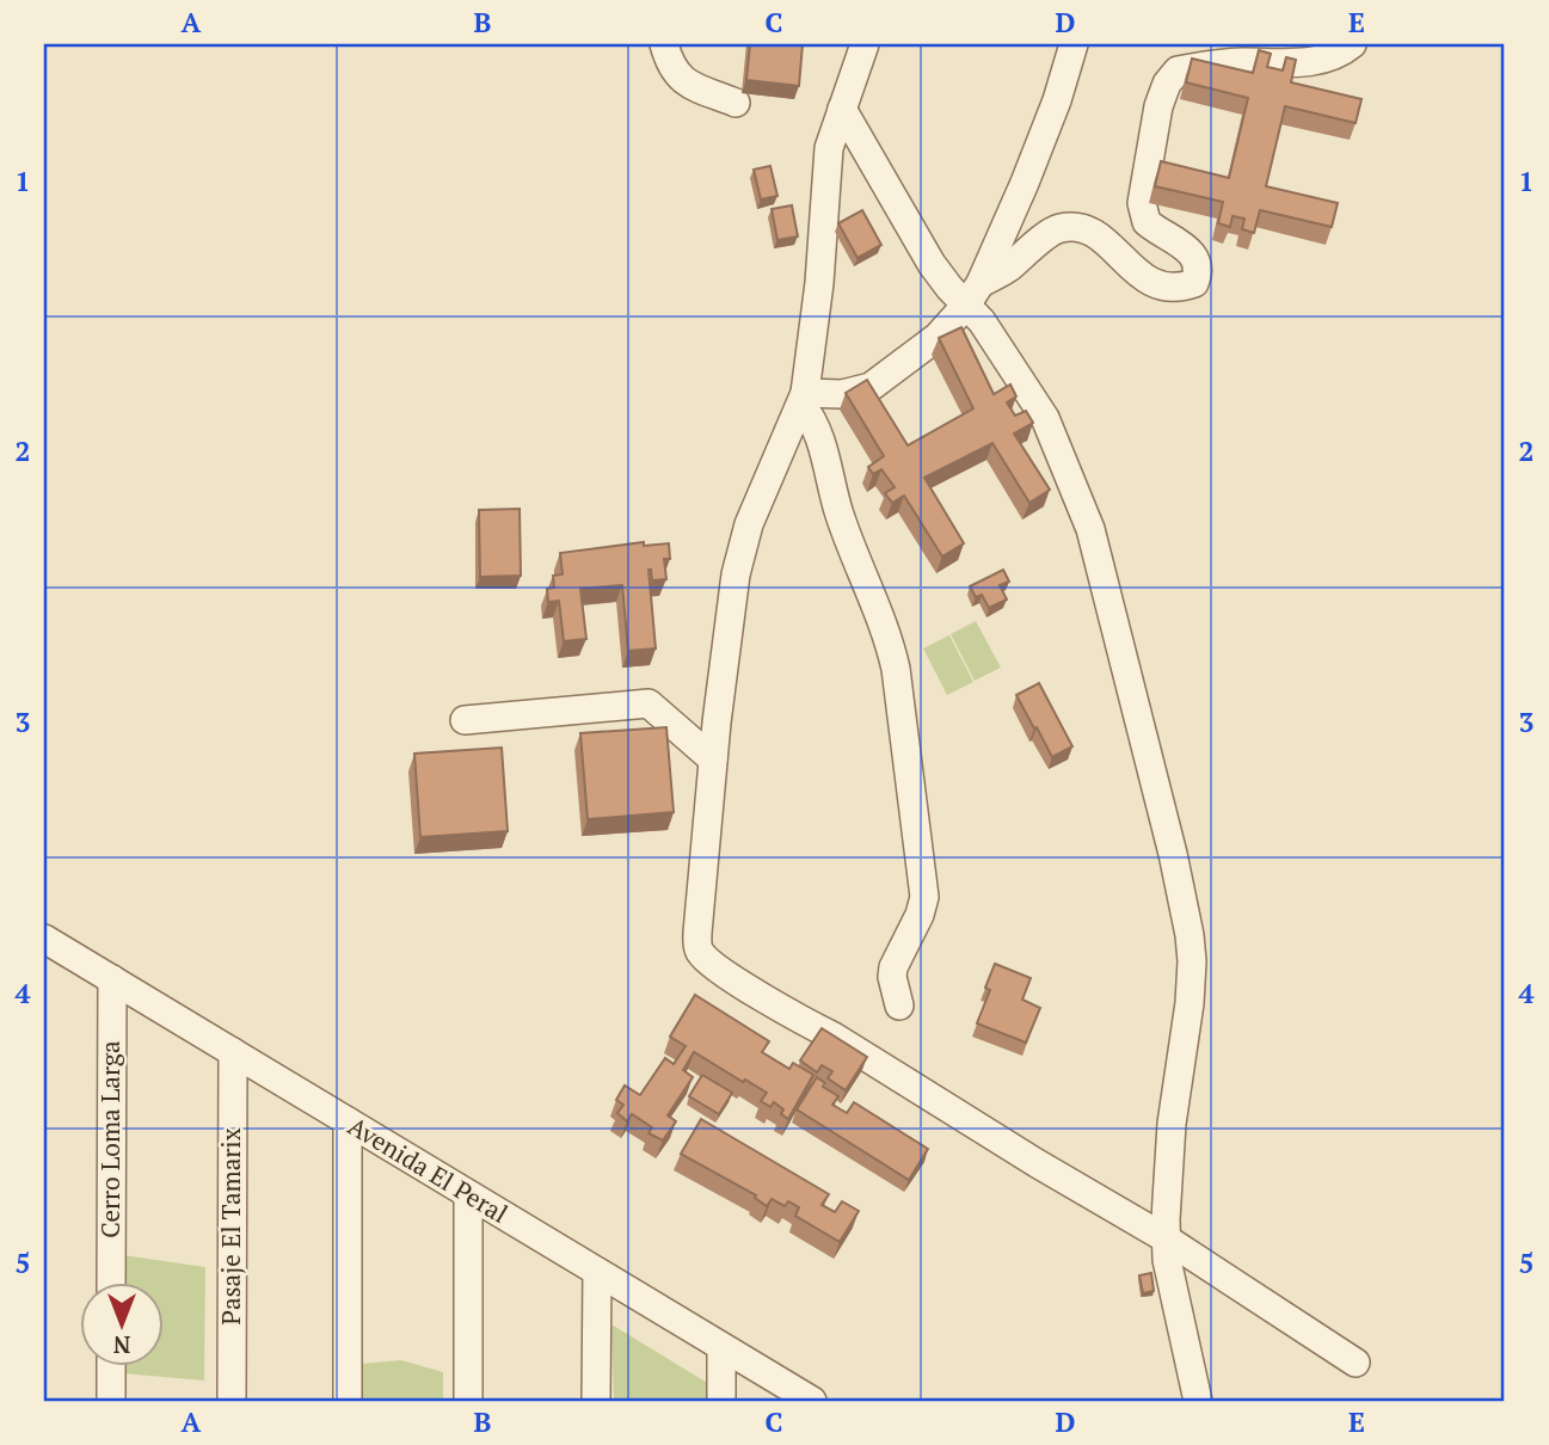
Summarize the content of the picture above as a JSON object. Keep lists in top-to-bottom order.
{
  "streets": {
    "street": ["Cerro Loma Larga", "Avenida El Peral", "Pasaje El Tamarix"]
  },
  "crossings": [
    ["Cerro Loma Larga", "Avenida El Peral"],
    ["Avenida El Peral", "Pasaje El Tamarix"]
  ],
  "north": "bottom",
  "grid": {
    "columns": [
      "A",
      "B",
      "C",
      "D",
      "E"
    ],
    "rows": [
      "1",
      "2",
      "3",
      "4",
      "5"
    ]
  }
}
